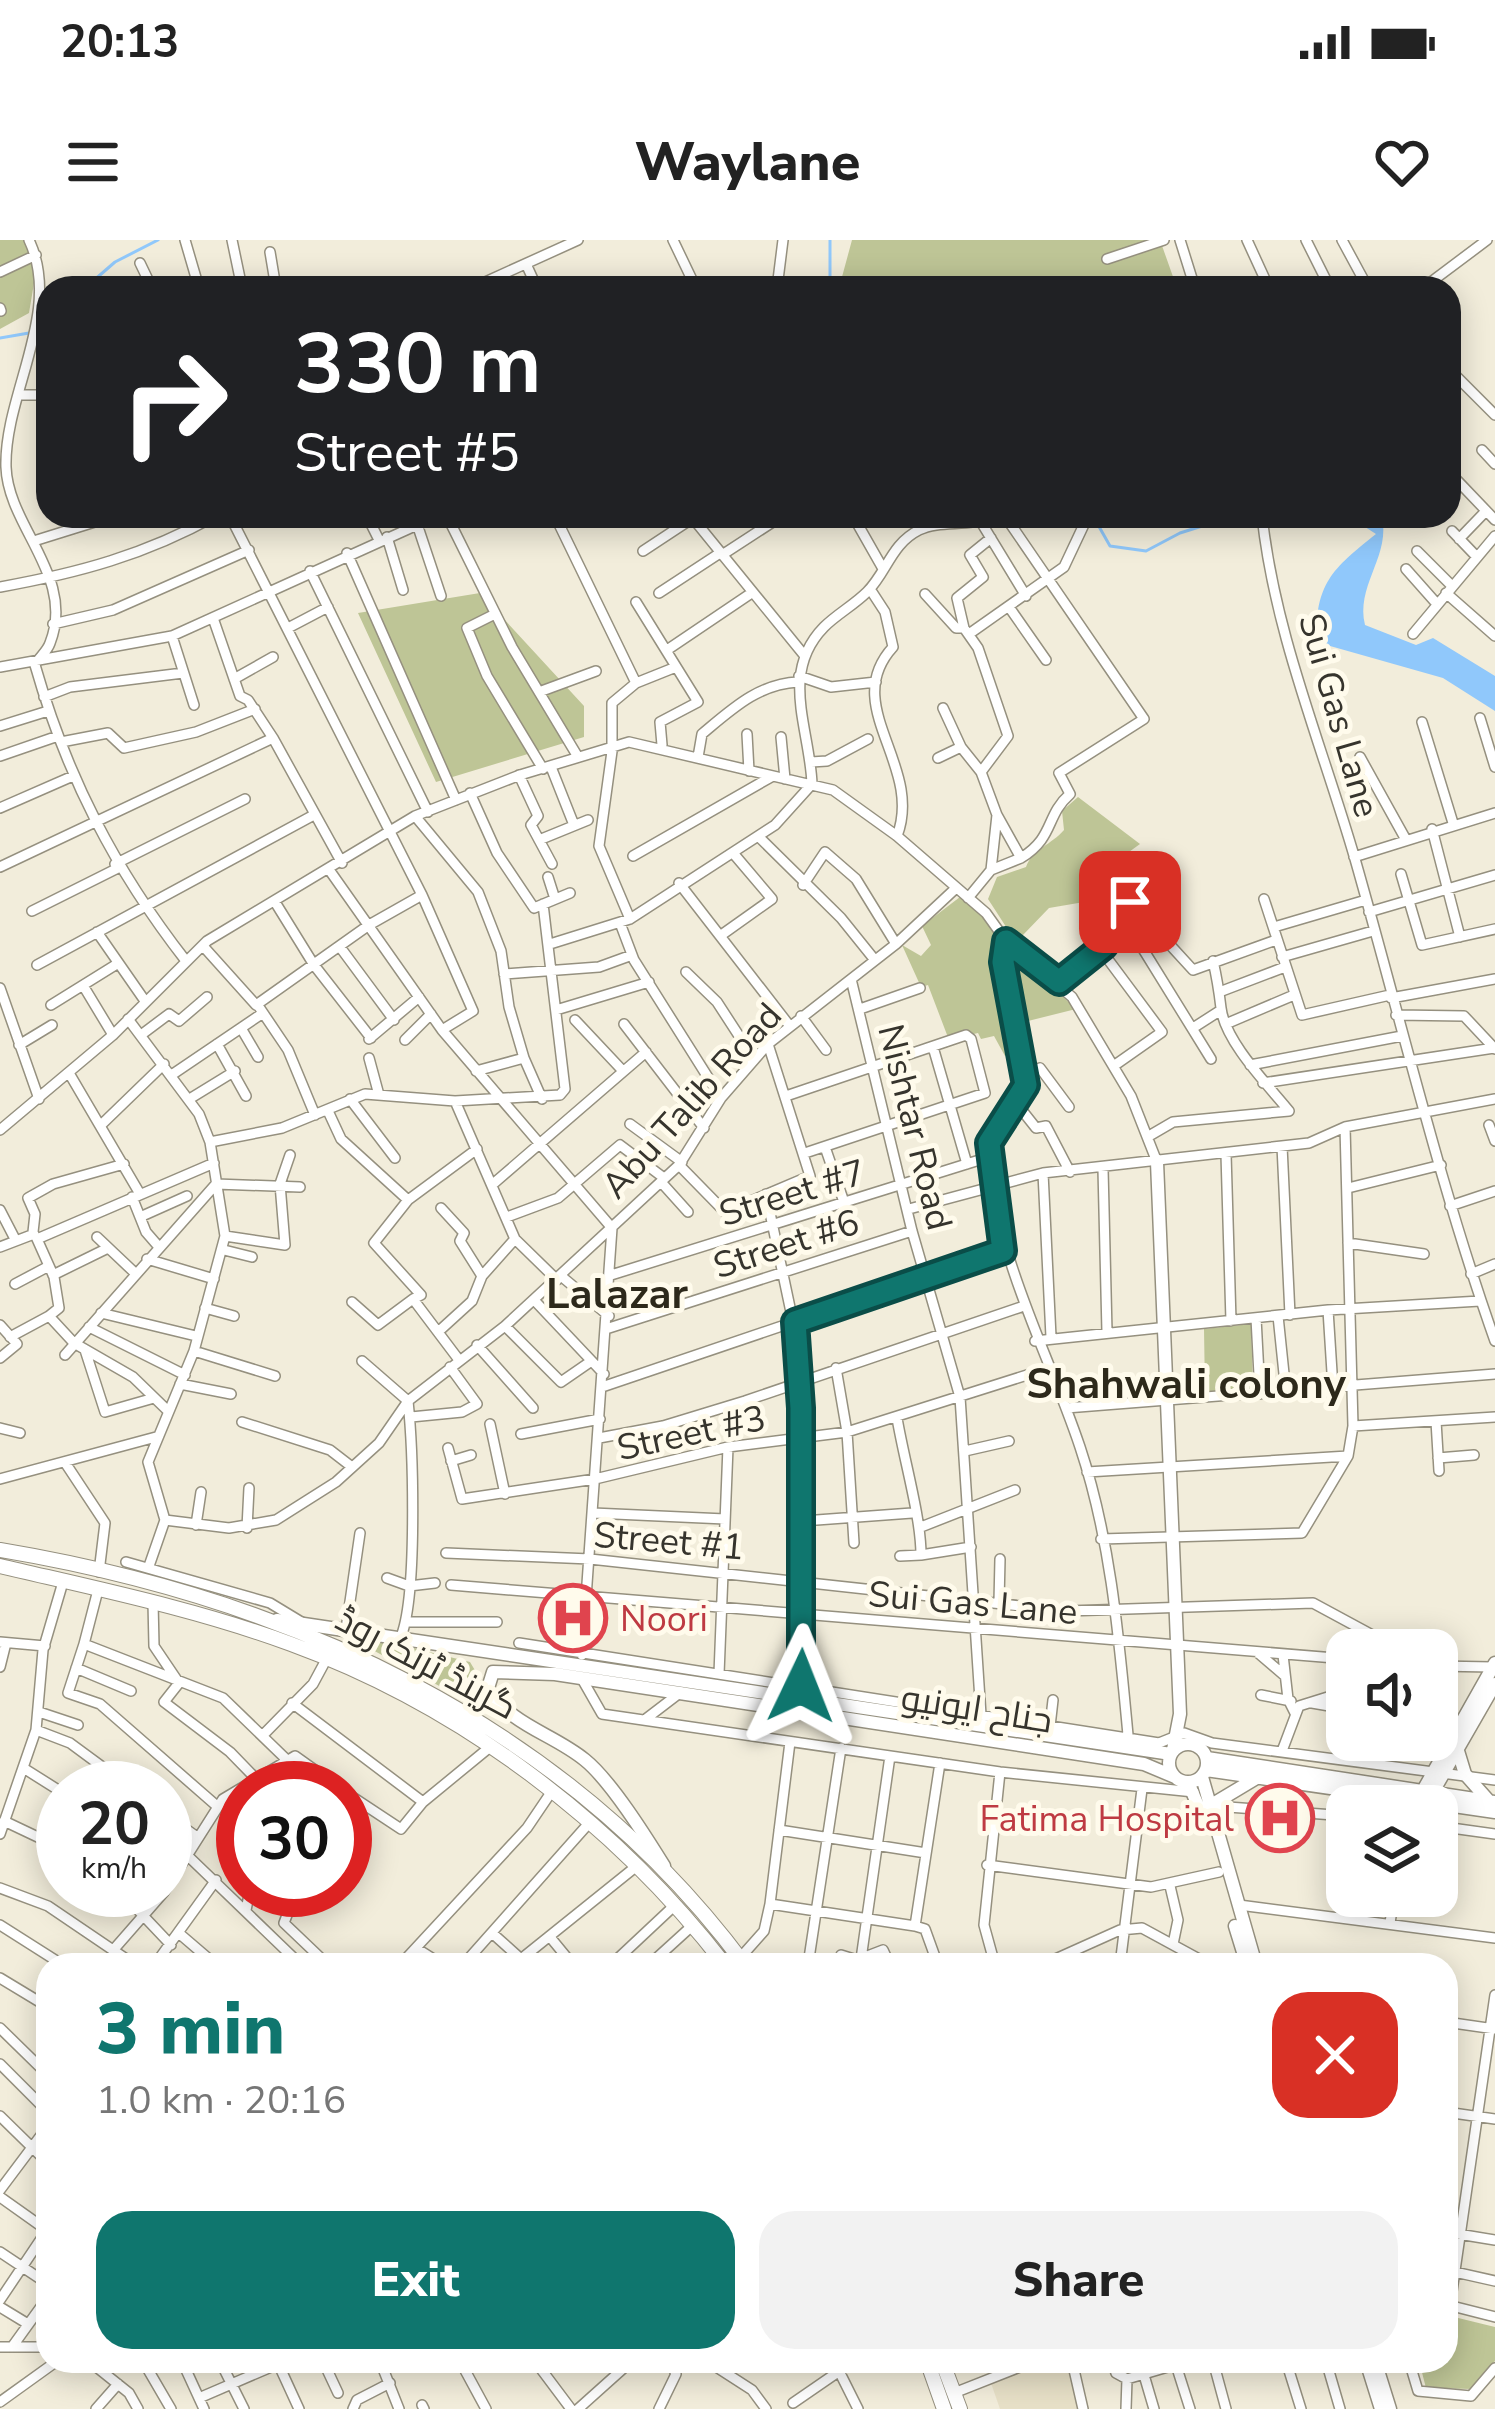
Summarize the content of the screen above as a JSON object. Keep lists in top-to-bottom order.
{
  "streets": {
    "highway": ["گرینڈ ٹرنک روڈ"],
    "main road": ["جناح ایونیو"],
    "street": [
      "Sui Gas Lane",
      "Abu Talib Road",
      "Nishtar Road",
      "Street #7",
      "Street #6",
      "Street #3",
      "Street #1"
    ]
  },
  "crossings": [
    ["Sui Gas Lane", "Nishtar Road"],
    ["Abu Talib Road", "Nishtar Road"],
    ["Nishtar Road", "Street #7"],
    ["Nishtar Road", "Street #6"],
    ["Nishtar Road", "Street #3"],
    ["Nishtar Road", "Street #1"]
  ],
  "districts": ["Lalazar", "Shahwali colony"],
  "places": {
    "hospital": ["Noori", "Fatima Hospital"]
  },
  "page": {
    "status": "20:13",
    "header": "Waylane",
    "turn": ["330 m", "Street #5"],
    "speed": "20 km/h",
    "limit": "30",
    "heading": ["3 min", "1.0 km · 20:16"],
    "buttons": ["Exit", "Share"]
  }
}
